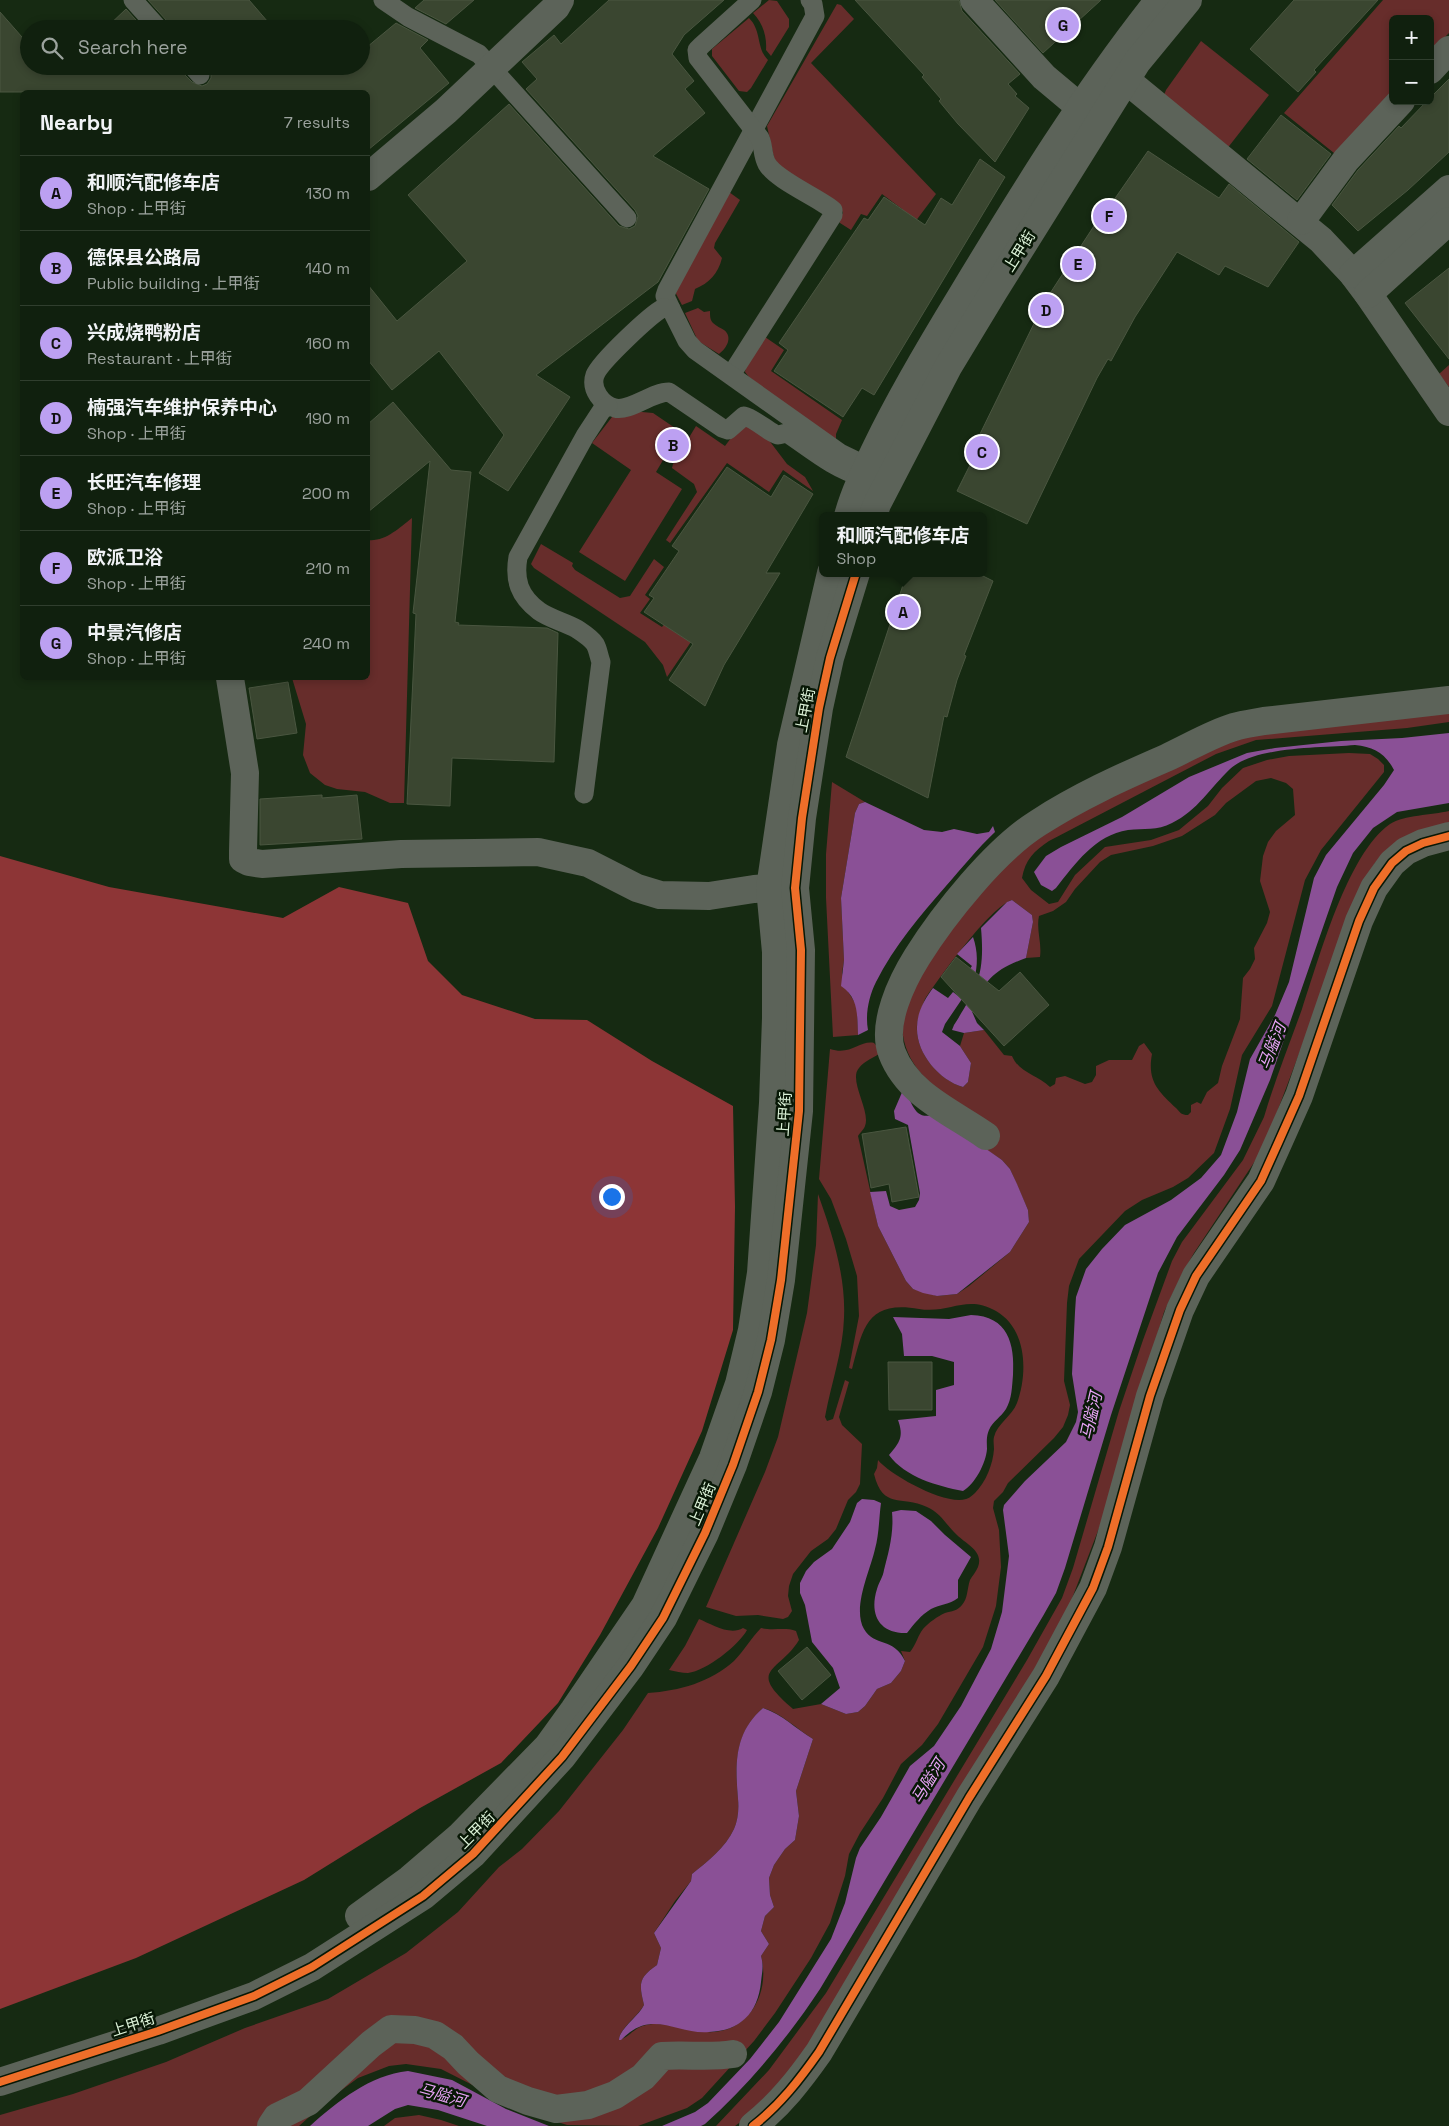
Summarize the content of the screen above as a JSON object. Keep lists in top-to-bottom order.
{
  "streets": {
    "street": ["上甲街"]
  },
  "water": ["马隘河"],
  "page": {
    "pins": [
      "G",
      "F",
      "E",
      "D",
      "B",
      "C",
      "A"
    ],
    "map_buttons": ["+", "−"],
    "search": "Search here",
    "heading": ["Nearby", "7 results"],
    "list": [
      {
        "mark": "A",
        "name": "和顺汽配修车店",
        "note": "Shop · 上甲街",
        "value": "130 m"
      },
      {
        "mark": "B",
        "name": "德保县公路局",
        "note": "Public building · 上甲街",
        "value": "140 m"
      },
      {
        "mark": "C",
        "name": "兴成烧鸭粉店",
        "note": "Restaurant · 上甲街",
        "value": "160 m"
      },
      {
        "mark": "D",
        "name": "楠强汽车维护保养中心",
        "note": "Shop · 上甲街",
        "value": "190 m"
      },
      {
        "mark": "E",
        "name": "长旺汽车修理",
        "note": "Shop · 上甲街",
        "value": "200 m"
      },
      {
        "mark": "F",
        "name": "欧派卫浴",
        "note": "Shop · 上甲街",
        "value": "210 m"
      },
      {
        "mark": "G",
        "name": "中景汽修店",
        "note": "Shop · 上甲街",
        "value": "240 m"
      }
    ],
    "popup": ["和顺汽配修车店", "Shop"]
  }
}
